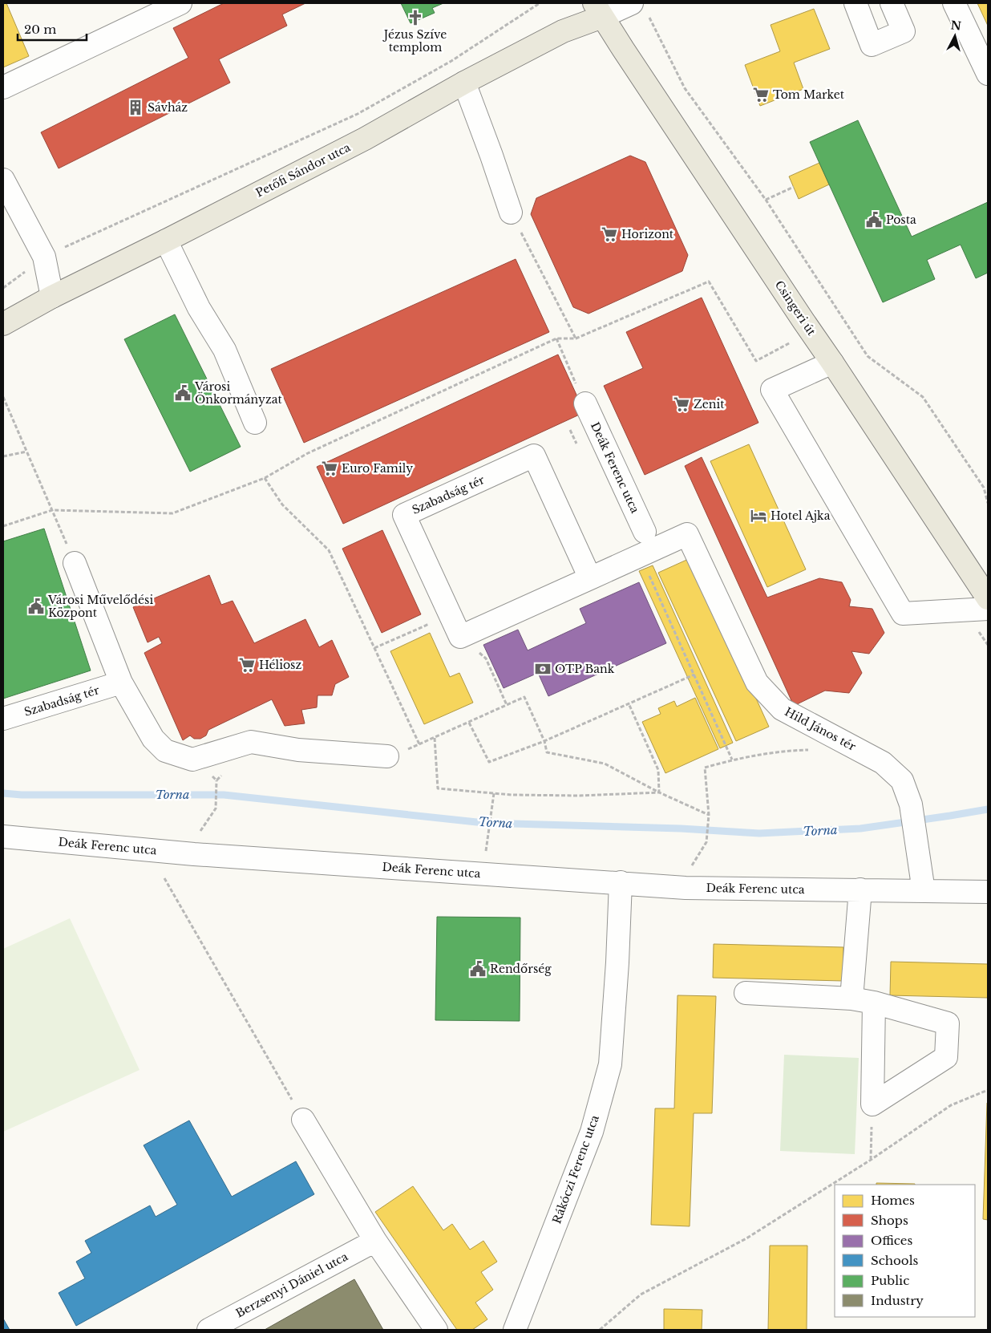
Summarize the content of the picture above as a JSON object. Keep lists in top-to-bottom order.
{
  "streets": {
    "main road": ["Petőfi Sándor utca", "Csingeri út"],
    "street": [
      "Deák Ferenc utca",
      "Szabadság tér",
      "Hild János tér",
      "Rákóczi Ferenc utca",
      "Berzsenyi Dániel utca"
    ]
  },
  "crossings": [
    ["Petőfi Sándor utca", "Csingeri út"],
    ["Deák Ferenc utca", "Hild János tér"],
    ["Deák Ferenc utca", "Rákóczi Ferenc utca"]
  ],
  "water": ["Torna"],
  "places": {
    "church": ["Jézus Szíve templom"],
    "supermarket": [
      "Tom Market",
      "Horizont",
      "Zenit",
      "Euro Family",
      "Héliosz"
    ],
    "building": ["Sávház"],
    "public building": [
      "Posta",
      "Városi Önkormányzat",
      "Városi Művelődési Központ",
      "Rendőrség"
    ],
    "hotel": ["Hotel Ajka"],
    "bank": ["OTP Bank"]
  },
  "legend": [
    "Homes",
    "Shops",
    "Offices",
    "Schools",
    "Public",
    "Industry"
  ],
  "scale_bar": "20 m",
  "north": "top"
}
